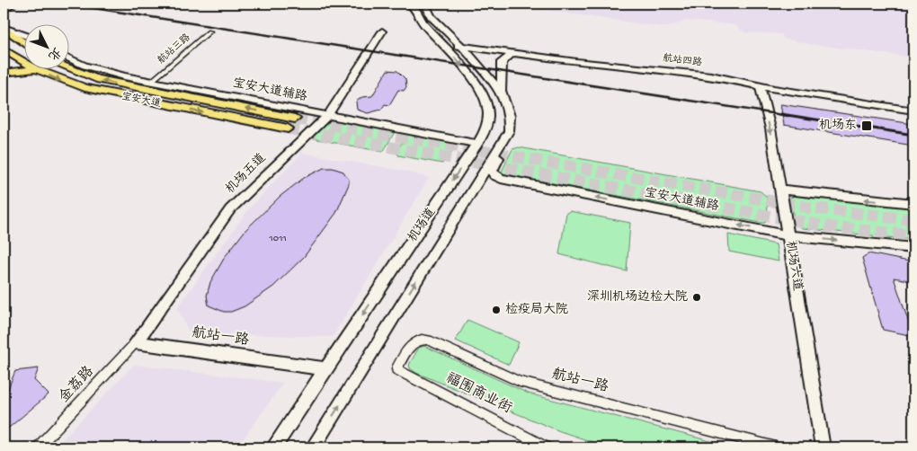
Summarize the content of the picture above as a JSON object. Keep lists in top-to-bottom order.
{
  "streets": {
    "main road": [
      "航站四路",
      "宝安大道辅路",
      "宝安大道",
      "机场五道",
      "机场道",
      "机场六道",
      "航站一路"
    ],
    "street": ["航站三路", "金荔路", "福围商业街"]
  },
  "crossings": [
    ["航站三路", "宝安大道辅路"],
    ["航站四路", "机场道"],
    ["航站四路", "机场六道"],
    ["宝安大道辅路", "机场五道"],
    ["宝安大道辅路", "机场道"],
    ["宝安大道辅路", "机场六道"],
    ["机场五道", "航站一路"],
    ["机场五道", "金荔路"],
    ["机场道", "航站一路"],
    ["航站一路", "金荔路"],
    ["航站一路", "福围商业街"]
  ],
  "places": {
    "transit": ["机场东"],
    "other": ["深圳机场边检大院", "检疫局大院"]
  },
  "house_numbers": ["1011"],
  "north": "bottom right"
}
